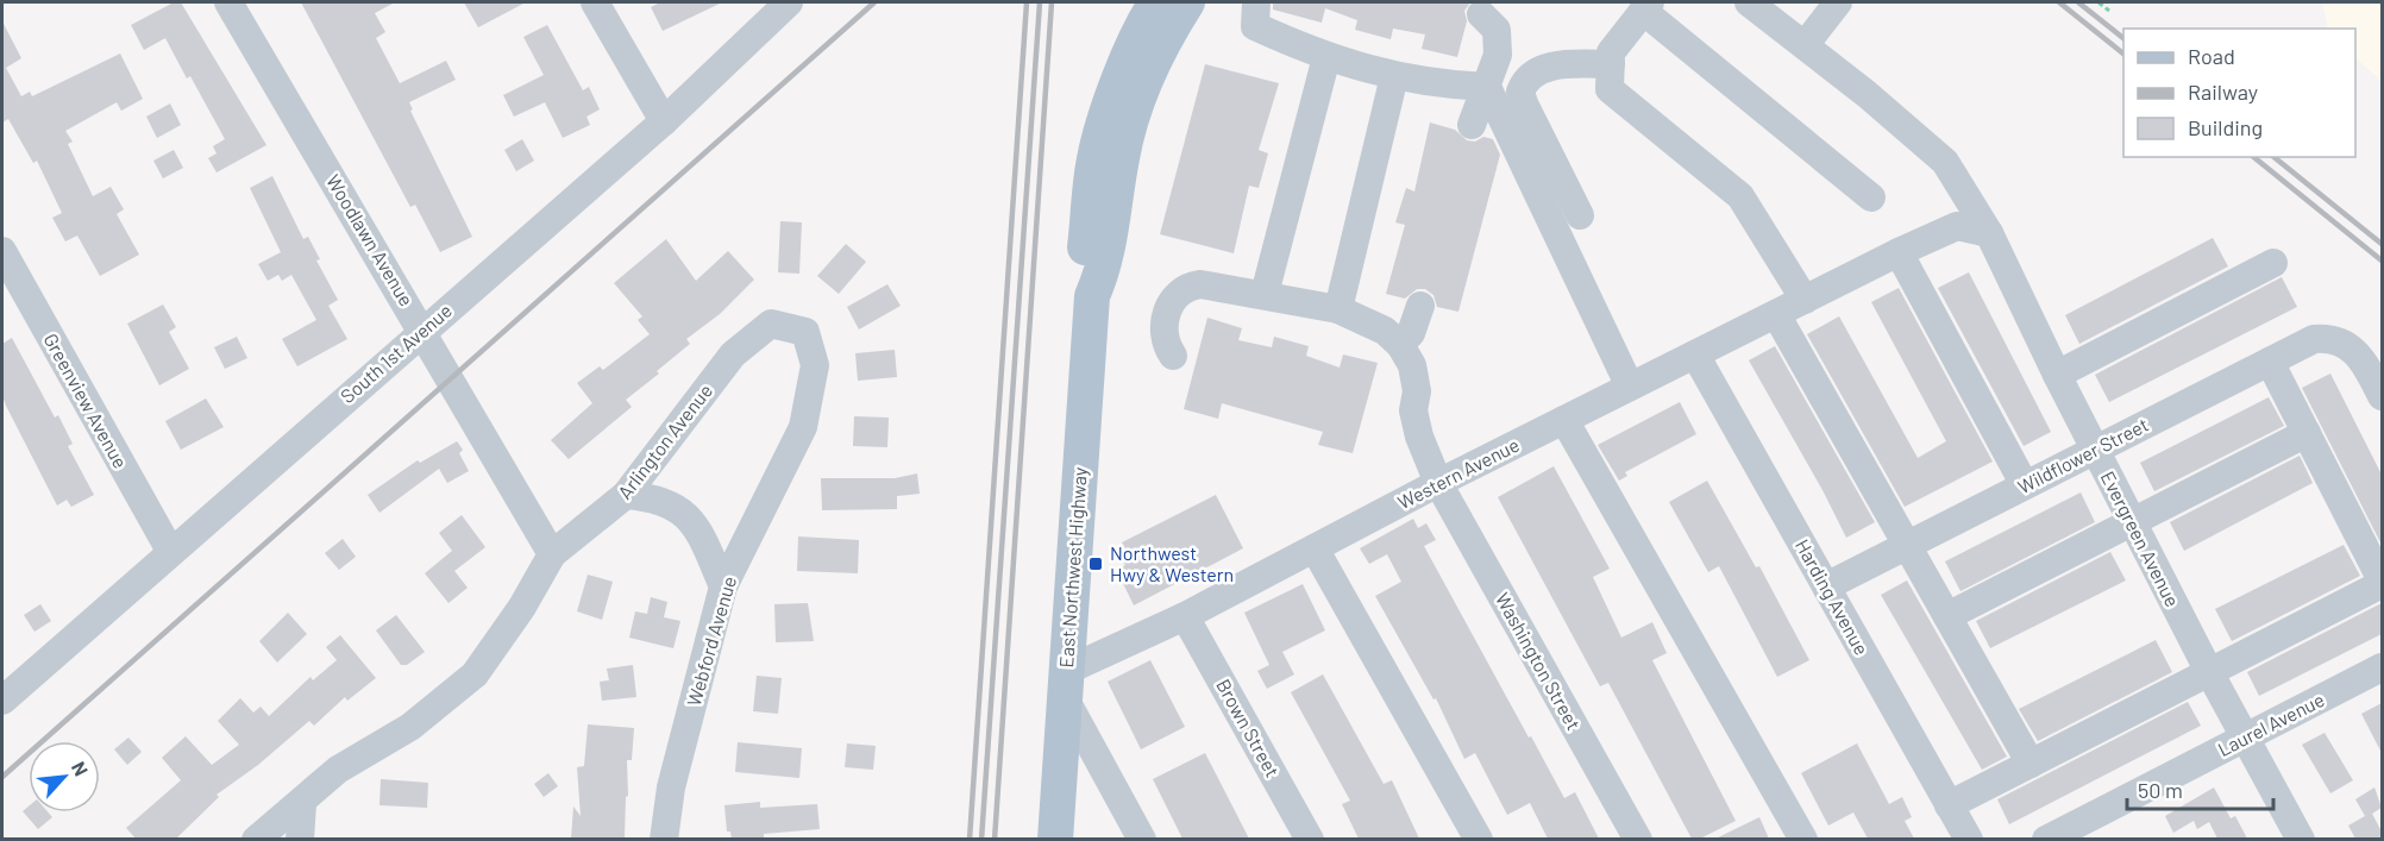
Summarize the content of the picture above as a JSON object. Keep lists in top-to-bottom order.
{
  "streets": {
    "main road": ["East Northwest Highway"],
    "street": [
      "Woodlawn Avenue",
      "South 1st Avenue",
      "Greenview Avenue",
      "Arlington Avenue",
      "Wildflower Street",
      "Western Avenue",
      "Evergreen Avenue",
      "Harding Avenue",
      "Webford Avenue",
      "Washington Street",
      "Laurel Avenue",
      "Brown Street"
    ]
  },
  "crossings": [
    ["Woodlawn Avenue", "South 1st Avenue"],
    ["Woodlawn Avenue", "Arlington Avenue"],
    ["South 1st Avenue", "Greenview Avenue"],
    ["Arlington Avenue", "Webford Avenue"],
    ["Wildflower Street", "Evergreen Avenue"],
    ["Wildflower Street", "Harding Avenue"],
    ["Western Avenue", "Evergreen Avenue"],
    ["Western Avenue", "East Northwest Highway"],
    ["Western Avenue", "Harding Avenue"],
    ["Western Avenue", "Washington Street"],
    ["Western Avenue", "Brown Street"],
    ["Evergreen Avenue", "Laurel Avenue"]
  ],
  "places": {
    "transit": ["Northwest Hwy & Western"]
  },
  "legend": ["Road", "Railway", "Building"],
  "scale_bar": "50 m",
  "north": "top right"
}
